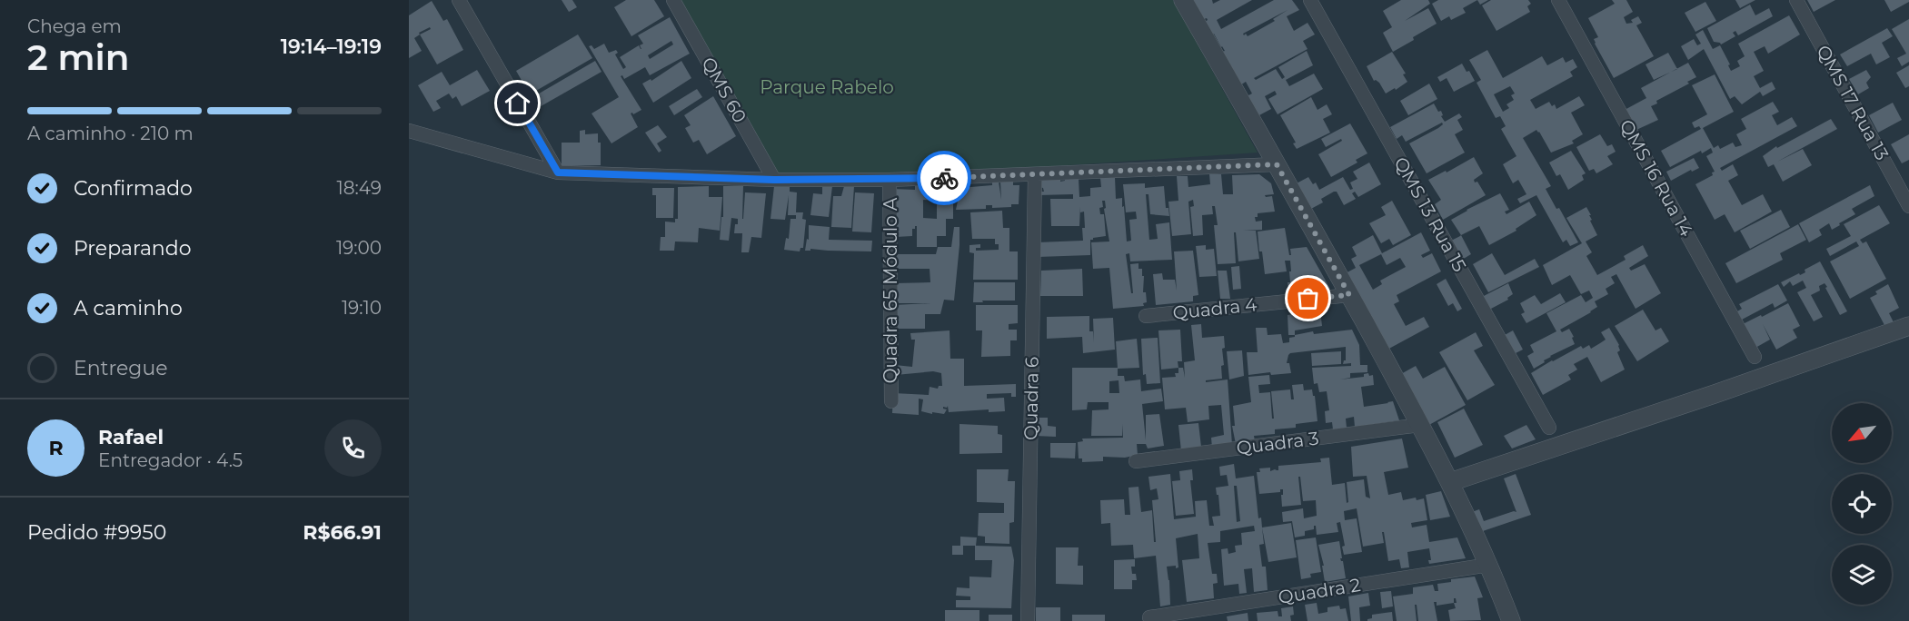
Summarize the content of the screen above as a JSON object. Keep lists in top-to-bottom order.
{
  "streets": {
    "street": [
      "QMS 60",
      "QMS 17 Rua 13",
      "QMS 16 Rua 14",
      "QMS 13 Rua 15",
      "Quadra 65 Módulo A",
      "Quadra 4",
      "Quadra 6",
      "Quadra 3",
      "Quadra 2"
    ]
  },
  "parks": ["Parque Rabelo"],
  "north": "bottom left",
  "page": {
    "heading": ["2 min", "Chega em", "19:14–19:19"],
    "panel": [
      "Rafael",
      "Entregador · 4.5",
      "Pedido #9950",
      "R$66.91"
    ],
    "bar": "A caminho · 210 m",
    "list": [
      ["Confirmado", "18:49"],
      ["Preparando", "19:00"],
      ["A caminho", "19:10"],
      "Entregue"
    ],
    "round": "R"
  }
}
